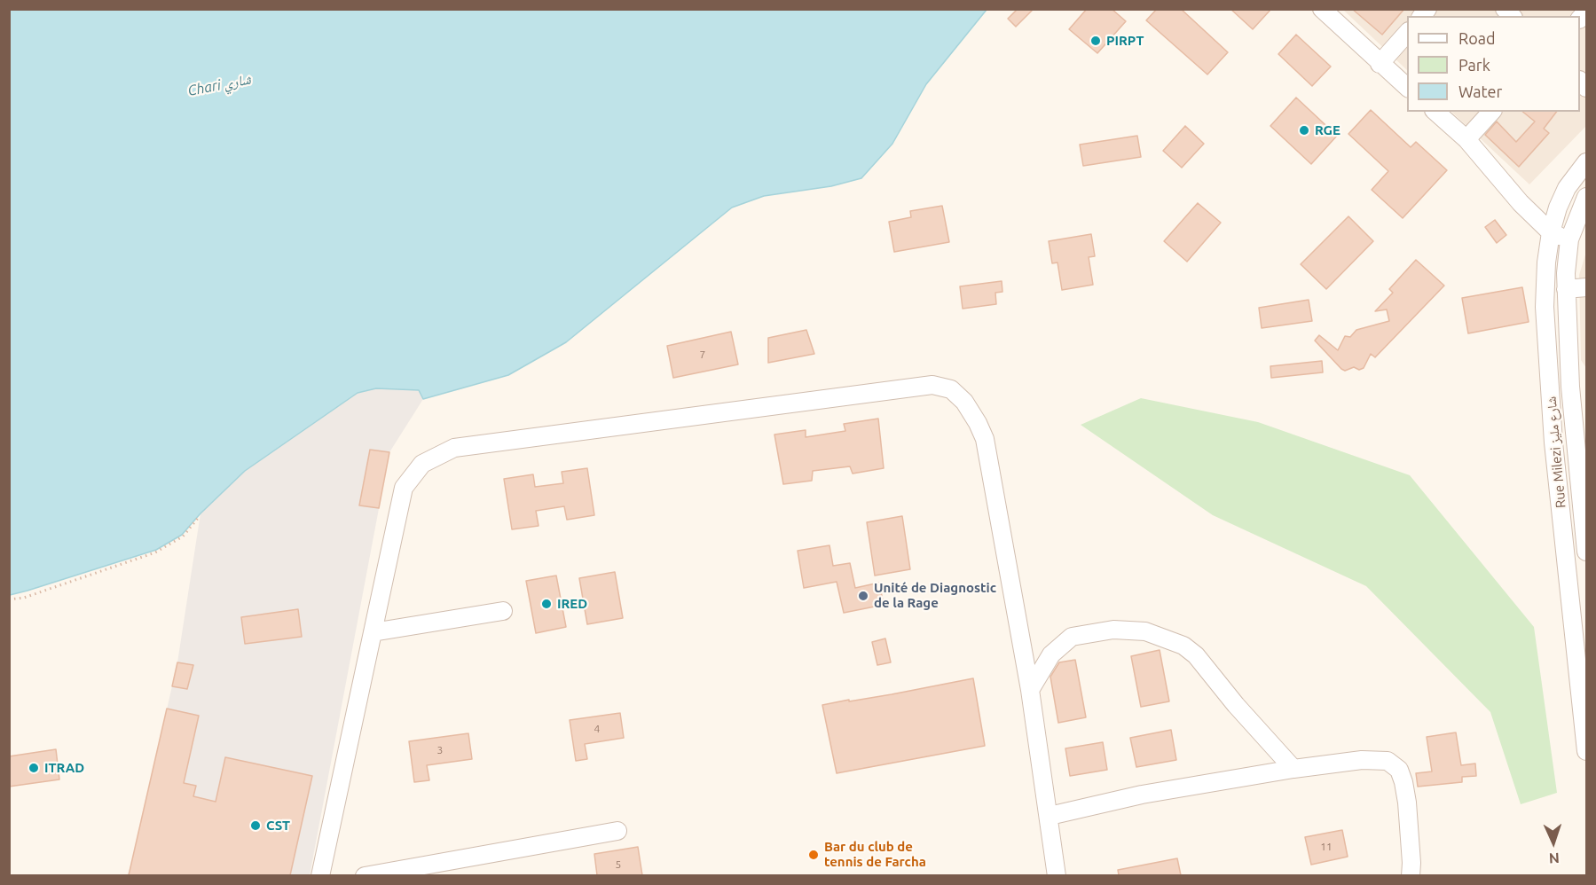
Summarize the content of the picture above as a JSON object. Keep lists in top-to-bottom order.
{
  "streets": {
    "street": ["Rue Milezi شارع مليز"]
  },
  "water": ["Chari شاري"],
  "places": [
    "PIRPT",
    "RGE",
    "Unité de Diagnostic de la Rage",
    "IRED",
    "ITRAD",
    "CST",
    "Bar du club de tennis de Farcha"
  ],
  "house_numbers": [
    "7",
    "4",
    "3",
    "11",
    "5"
  ],
  "legend": ["Road", "Park", "Water"],
  "north": "bottom"
}
